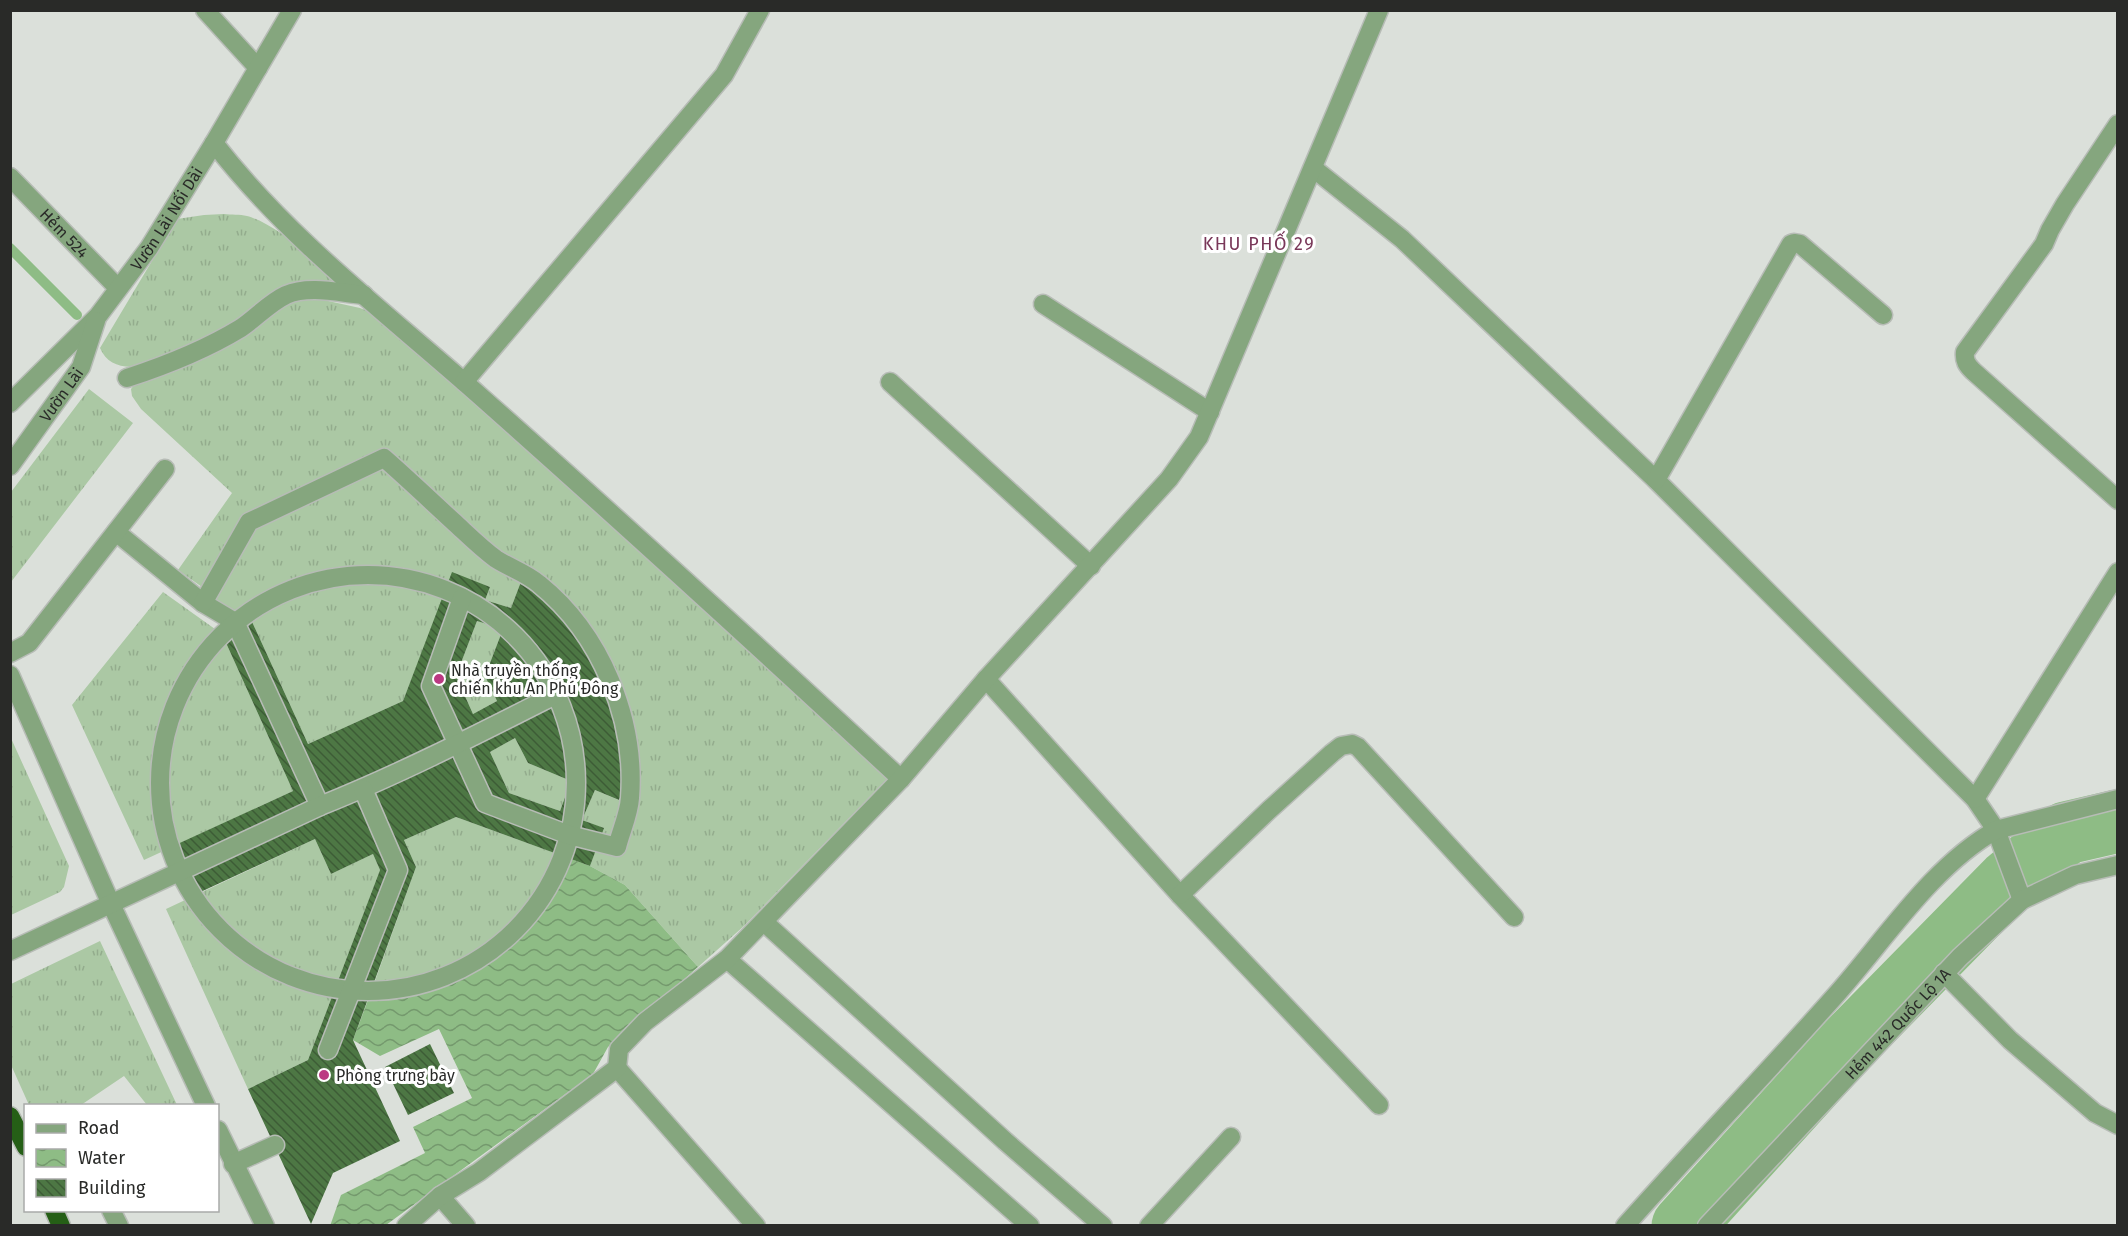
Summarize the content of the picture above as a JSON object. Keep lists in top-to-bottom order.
{
  "streets": {
    "street": [
      "Vườn Lài Nối Dài",
      "Hẻm 524",
      "Vườn Lài",
      "Hẻm 442 Quốc Lộ 1A"
    ]
  },
  "crossings": [
    ["Vườn Lài Nối Dài", "Hẻm 524"],
    ["Vườn Lài Nối Dài", "Vườn Lài"]
  ],
  "districts": ["KHU PHỐ 29"],
  "places": ["Nhà truyền thống chiến khu An Phú Đông", "Phòng trưng bày"],
  "legend": ["Road", "Water", "Building"]
}
